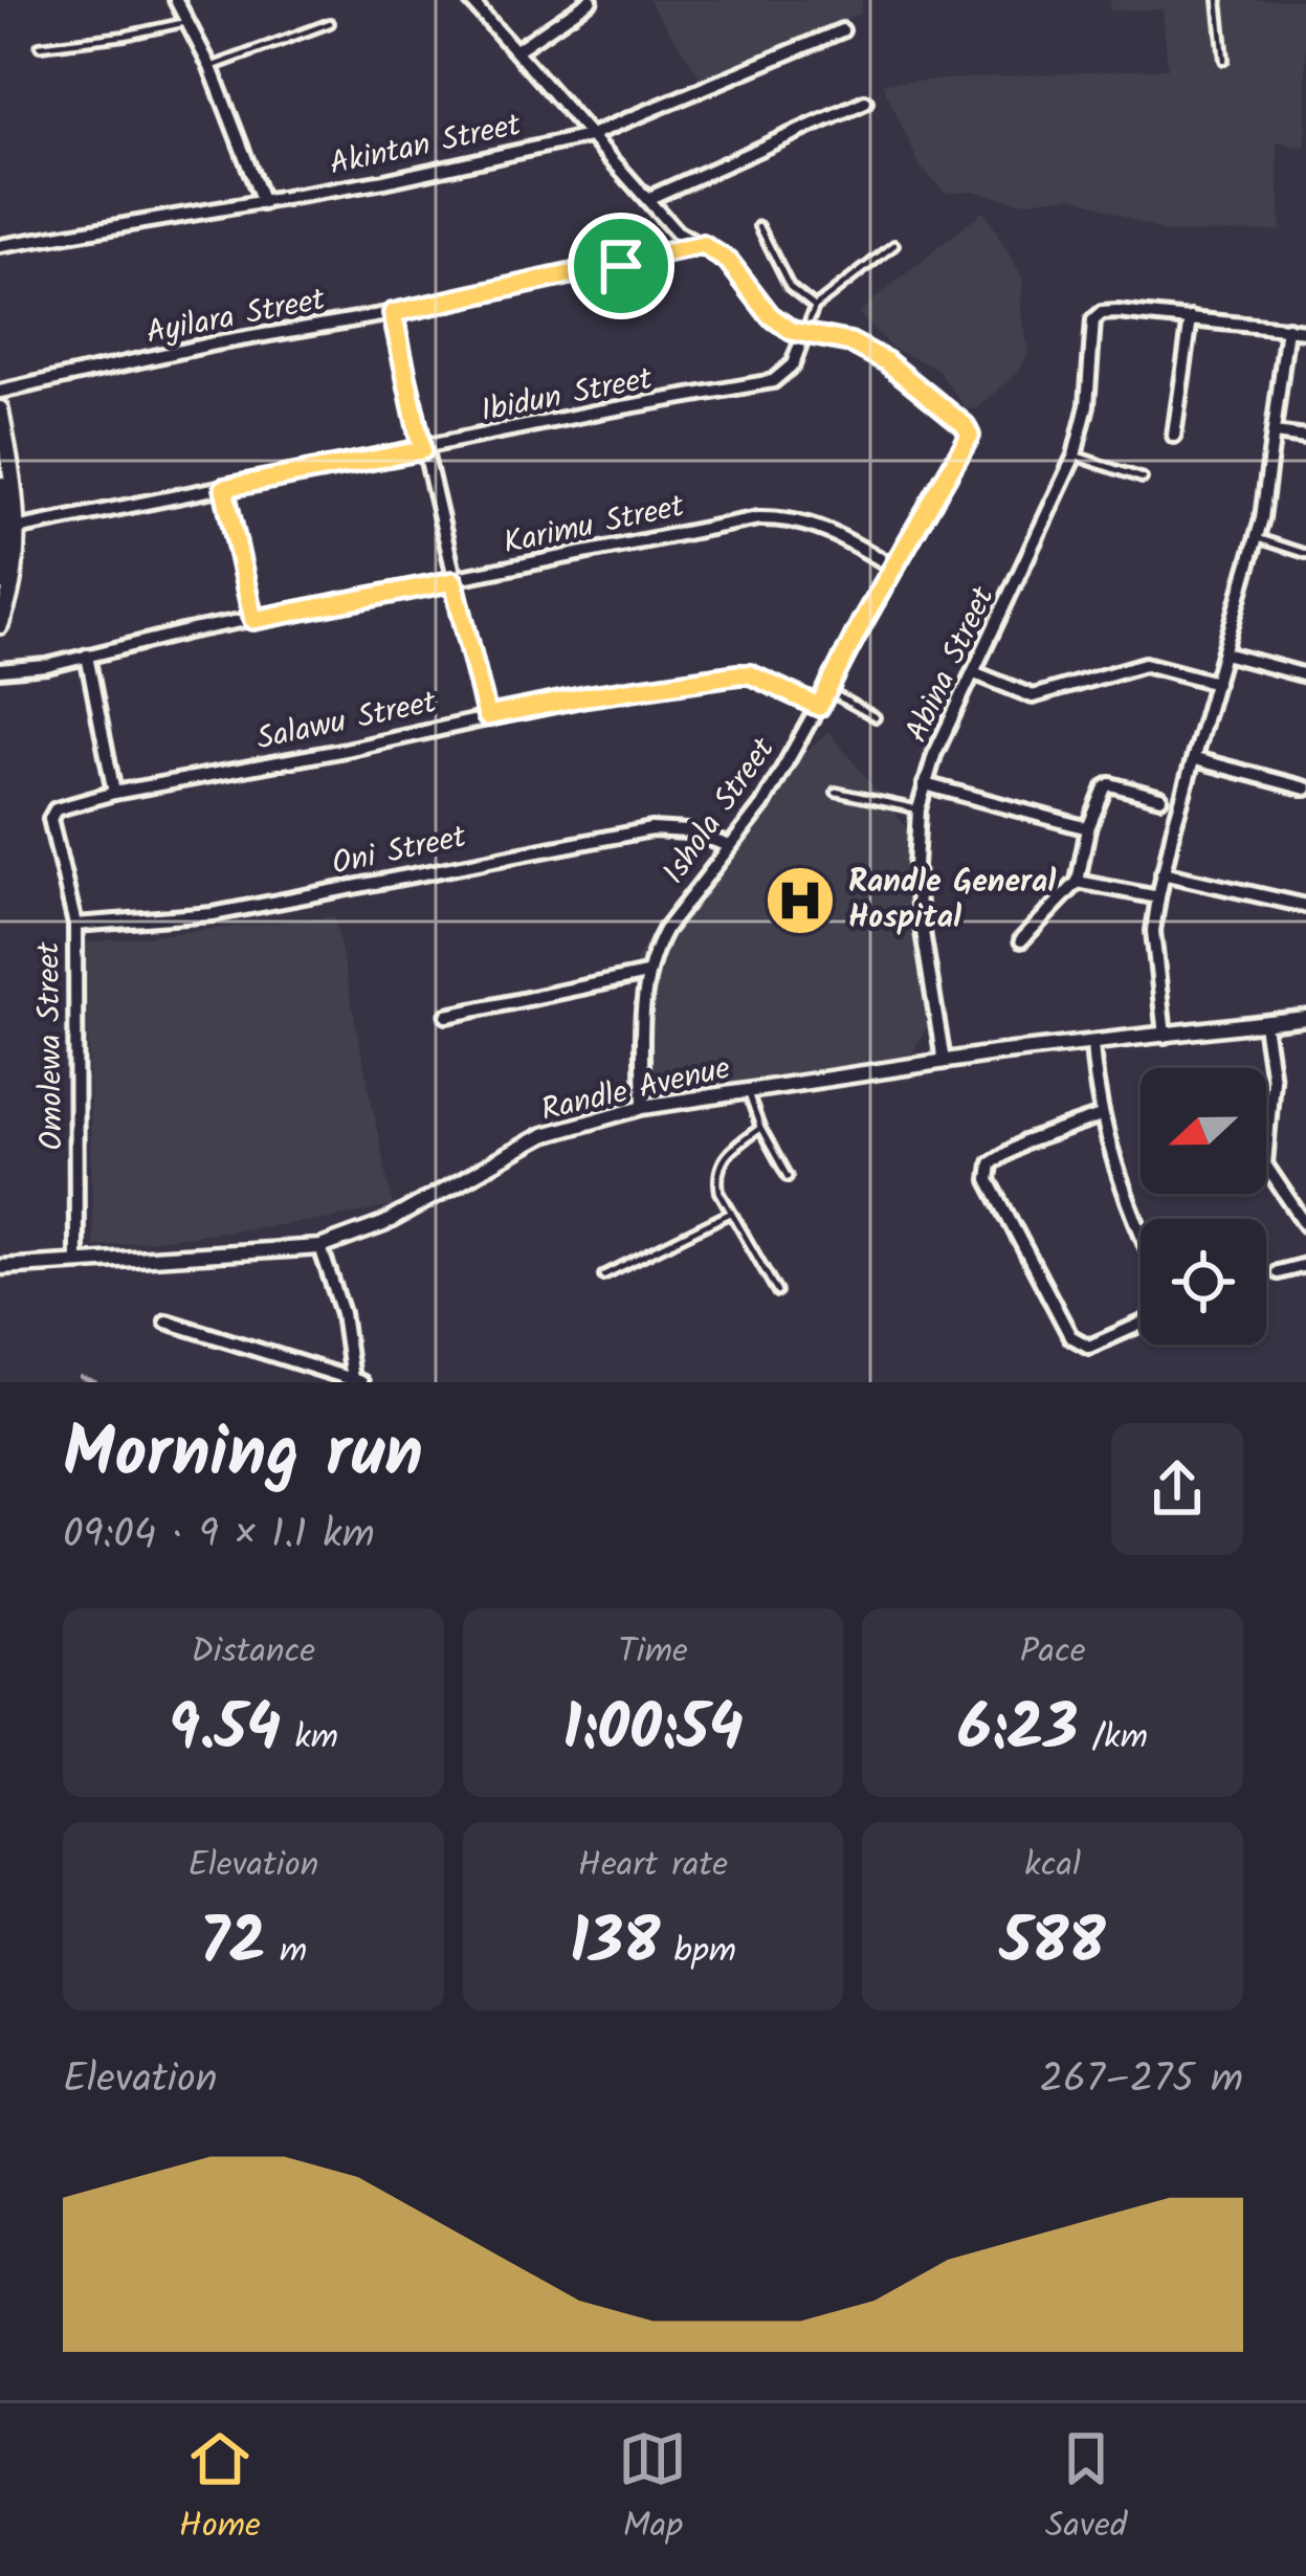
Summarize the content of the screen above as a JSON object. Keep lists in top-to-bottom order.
{
  "streets": {
    "street": [
      "Akintan Street",
      "Ayilara Street",
      "Ibidun Street",
      "Karimu Street",
      "Abina Street",
      "Salawu Street",
      "Ishola Street",
      "Oni Street",
      "Omolewa Street",
      "Randle Avenue"
    ]
  },
  "crossings": [
    ["Ibidun Street", "Ishola Street"],
    ["Karimu Street", "Ishola Street"],
    ["Abina Street", "Randle Avenue"],
    ["Salawu Street", "Ishola Street"],
    ["Salawu Street", "Omolewa Street"],
    ["Ishola Street", "Oni Street"],
    ["Ishola Street", "Randle Avenue"],
    ["Oni Street", "Omolewa Street"],
    ["Omolewa Street", "Randle Avenue"]
  ],
  "places": {
    "hospital": ["Randle General Hospital"]
  },
  "north": "left",
  "page": {
    "heading": ["Morning run", "09:04 · 9 × 1.1 km"],
    "stats": [
      ["Distance", "9.54 km"],
      ["Time", "1:00:54"],
      ["Pace", "6:23 /km"],
      ["Elevation", "72 m"],
      ["Heart rate", "138 bpm"],
      ["kcal", "588"]
    ],
    "chart": ["Elevation", "267–275 m"],
    "tabs": ["Home", "Map", "Saved"]
  }
}
